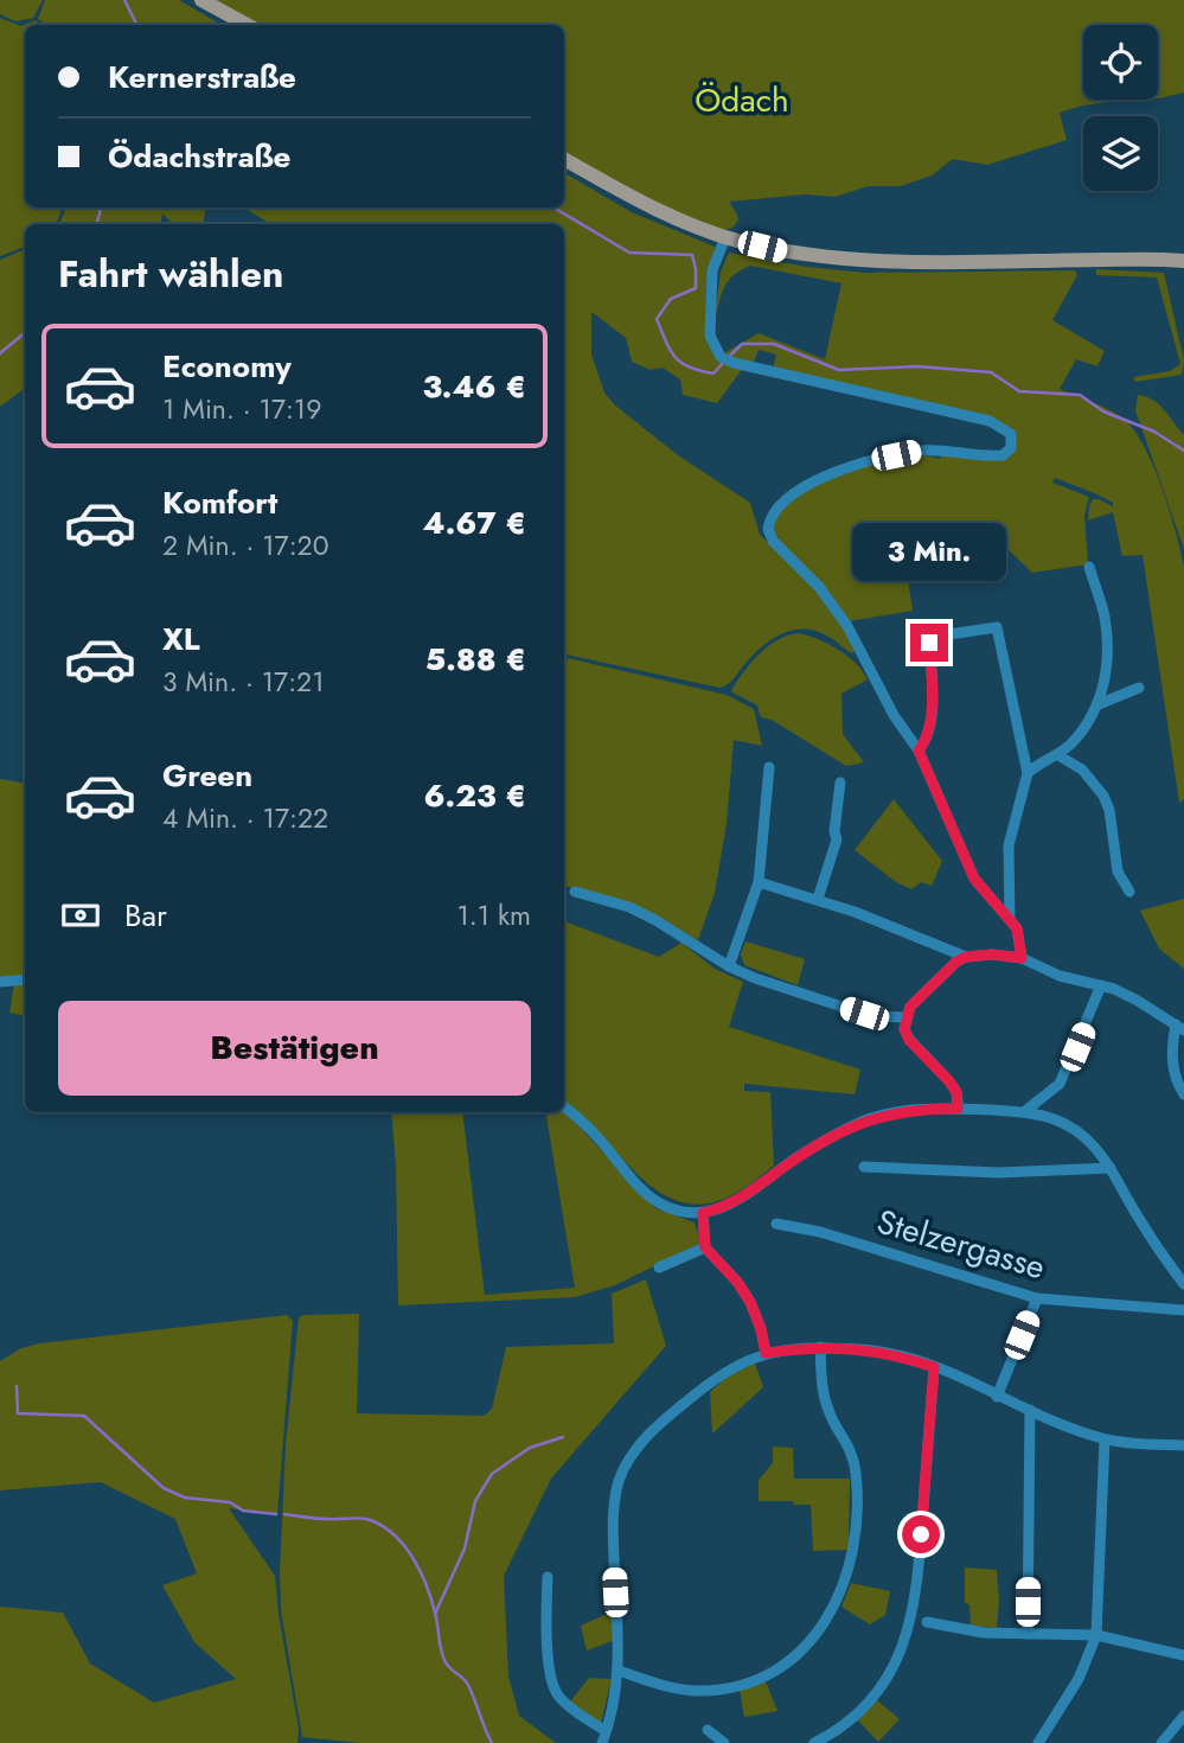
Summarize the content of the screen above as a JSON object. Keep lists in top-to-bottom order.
{
  "streets": {
    "street": ["Stelzergasse"]
  },
  "parks": ["Ödach"],
  "page": {
    "banner": ["Kernerstraße", "Ödachstraße"],
    "heading": "Fahrt wählen",
    "list": [
      {
        "name": "Economy",
        "note": "1 Min. · 17:19",
        "value": "3.46 €"
      },
      {
        "name": "Komfort",
        "note": "2 Min. · 17:20",
        "value": "4.67 €"
      },
      {
        "name": "XL",
        "note": "3 Min. · 17:21",
        "value": "5.88 €"
      },
      {
        "name": "Green",
        "note": "4 Min. · 17:22",
        "value": "6.23 €"
      }
    ],
    "bubble": "3 Min.",
    "pay": ["Bar", "1.1 km"],
    "buttons": "Bestätigen"
  }
}
